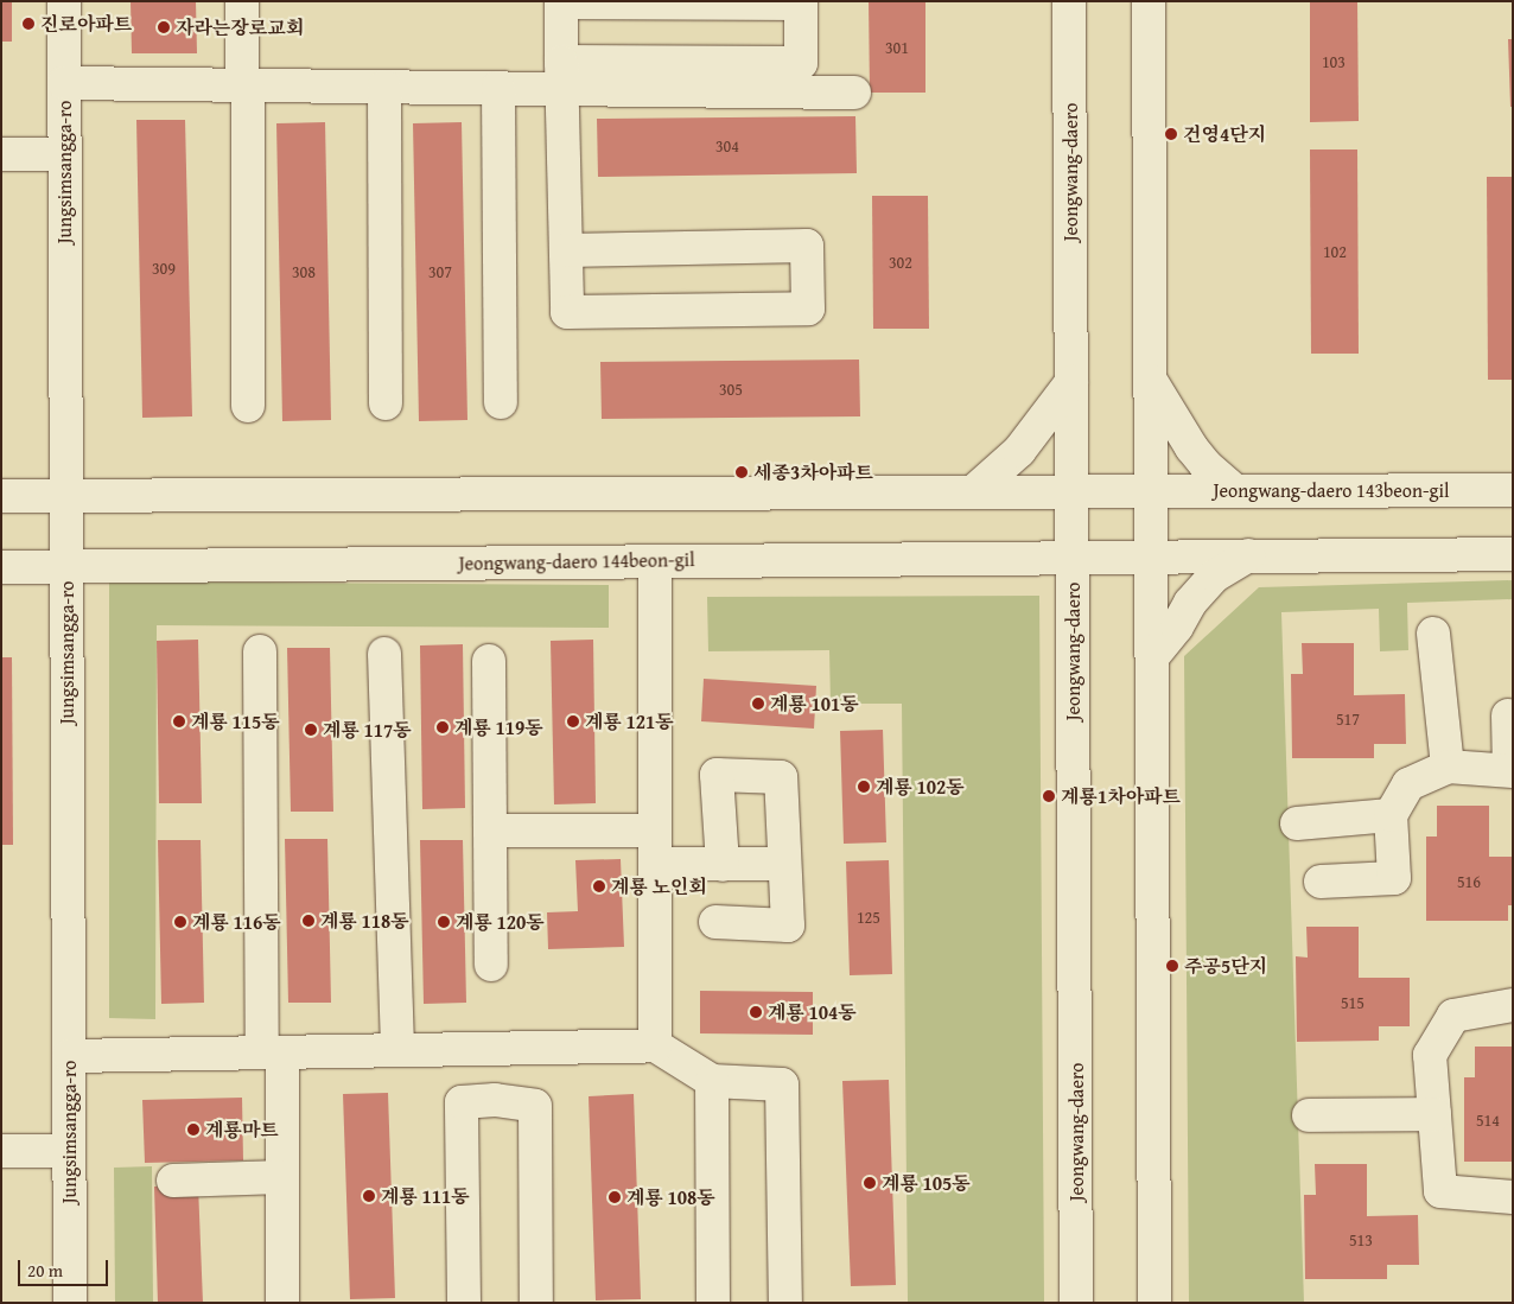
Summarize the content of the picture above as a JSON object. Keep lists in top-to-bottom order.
{
  "streets": {
    "street": [
      "Jungsimsangga-ro",
      "Jeongwang-daero",
      "Jeongwang-daero 143beon-gil",
      "Jeongwang-daero 144beon-gil"
    ]
  },
  "crossings": [
    ["Jungsimsangga-ro", "Jeongwang-daero 144beon-gil"],
    ["Jeongwang-daero", "Jeongwang-daero 144beon-gil"]
  ],
  "places": [
    "진로아파트",
    "자라는장로교회",
    "건영4단지",
    "세종3차아파트",
    "계룡 101동",
    "계룡 115동",
    "계룡 121동",
    "계룡 119동",
    "계룡 117동",
    "계룡 102동",
    "계룡1차아파트",
    "계룡 노인회",
    "계룡 118동",
    "계룡 116동",
    "계룡 120동",
    "주공5단지",
    "계룡 104동",
    "계룡마트",
    "계룡 105동",
    "계룡 111동",
    "계룡 108동"
  ],
  "house_numbers": [
    "301",
    "103",
    "304",
    "102",
    "302",
    "309",
    "308",
    "307",
    "305",
    "517",
    "516",
    "125",
    "515",
    "514",
    "513"
  ],
  "scale_bar": "20 m"
}
